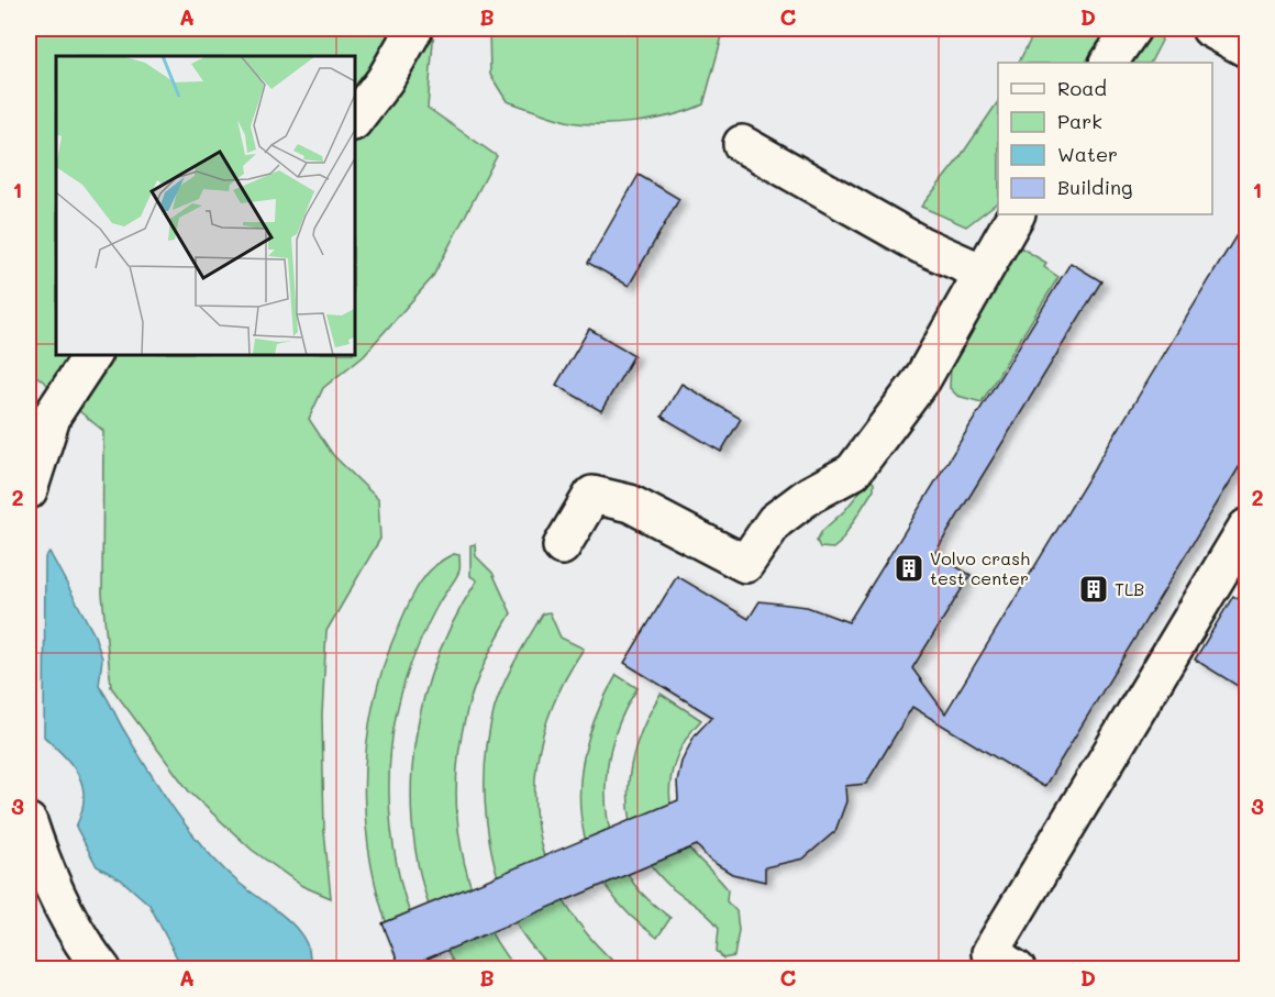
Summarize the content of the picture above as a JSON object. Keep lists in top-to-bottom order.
{
  "places": {
    "building": ["Volvo crash test center", "TLB"]
  },
  "legend": [
    "Road",
    "Park",
    "Water",
    "Building"
  ],
  "grid": {
    "columns": [
      "A",
      "B",
      "C",
      "D"
    ],
    "rows": ["1", "2", "3"]
  }
}
